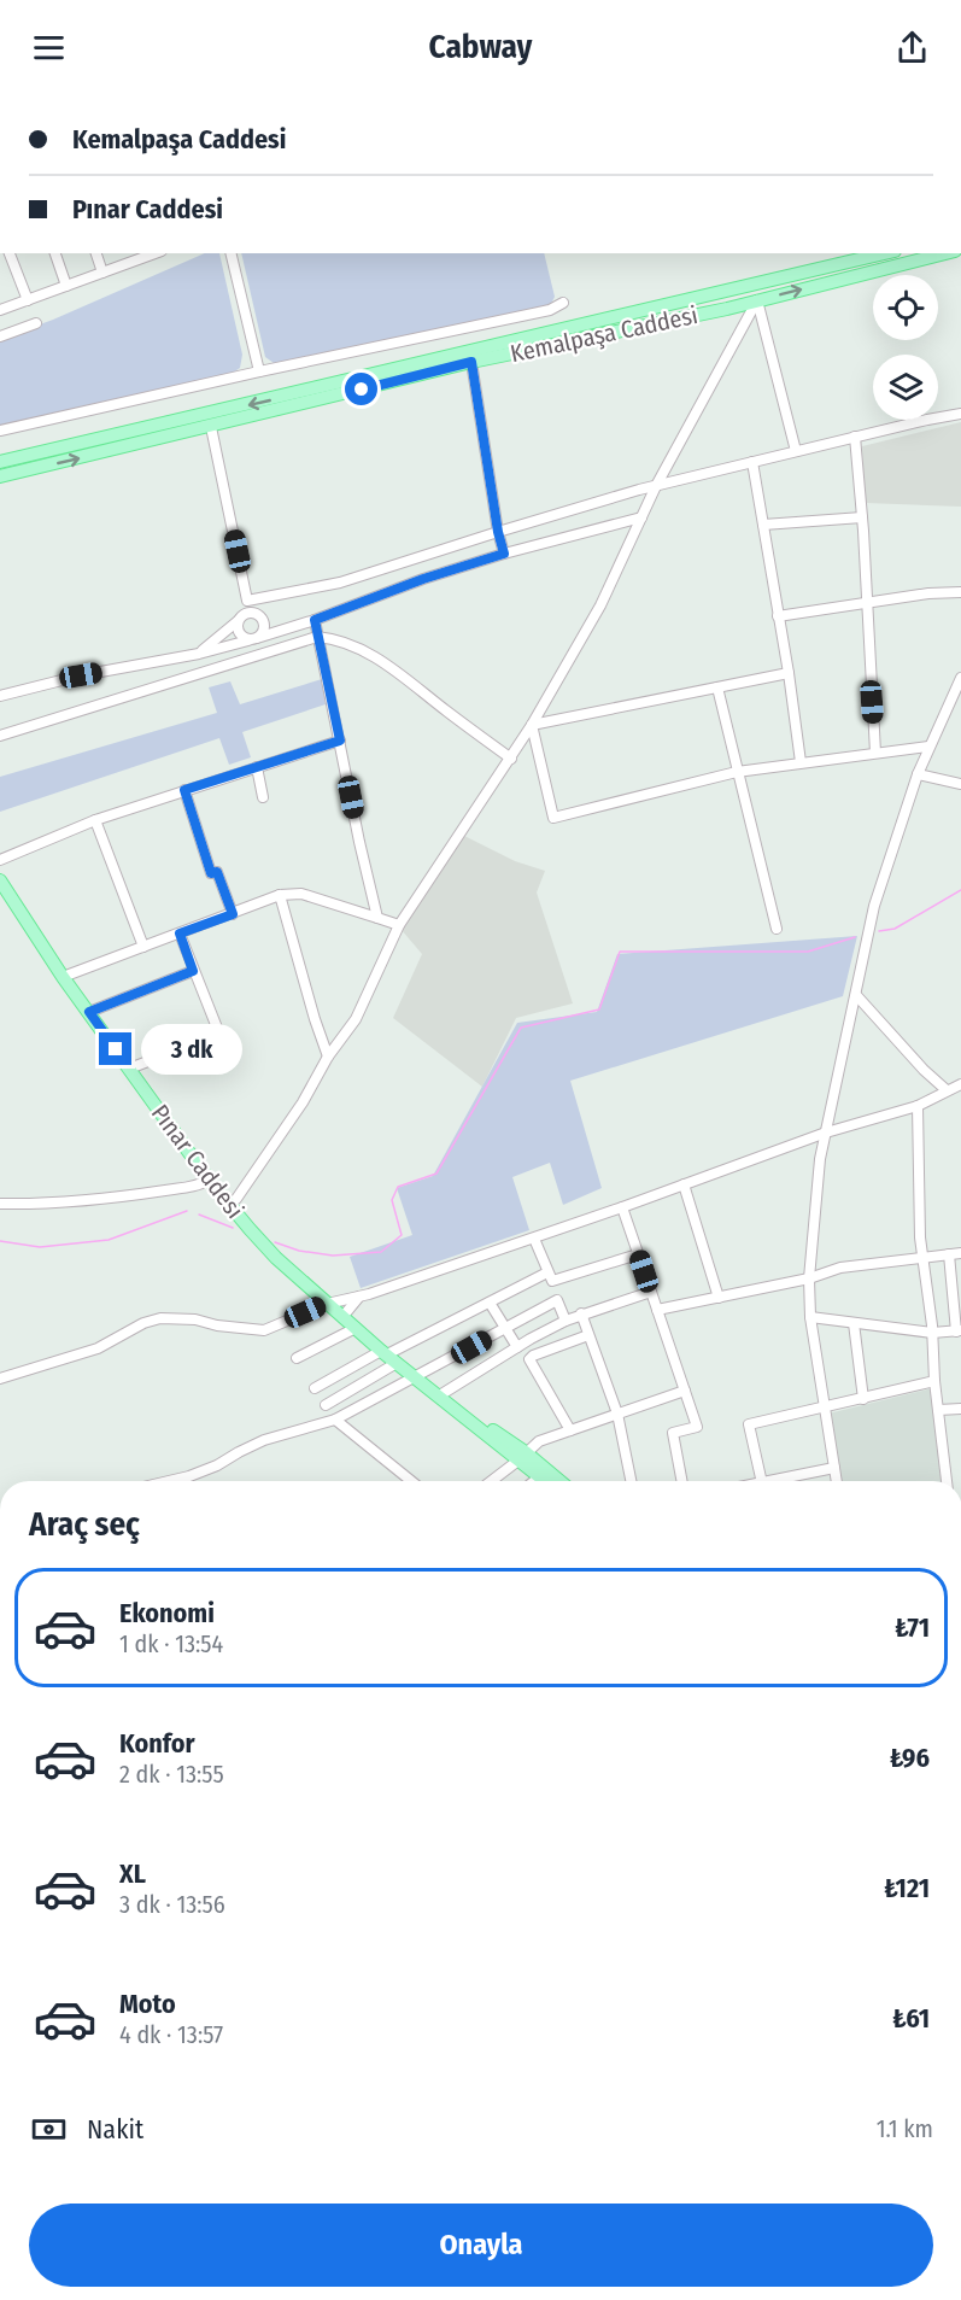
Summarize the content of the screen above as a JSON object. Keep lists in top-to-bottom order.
{
  "streets": {
    "main road": ["Kemalpaşa Caddesi", "Pınar Caddesi"]
  },
  "page": {
    "header": "Cabway",
    "banner": ["Kemalpaşa Caddesi", "Pınar Caddesi"],
    "bubble": "3 dk",
    "heading": "Araç seç",
    "list": [
      {
        "name": "Ekonomi",
        "note": "1 dk · 13:54",
        "value": "₺71"
      },
      {
        "name": "Konfor",
        "note": "2 dk · 13:55",
        "value": "₺96"
      },
      {
        "name": "XL",
        "note": "3 dk · 13:56",
        "value": "₺121"
      },
      {
        "name": "Moto",
        "note": "4 dk · 13:57",
        "value": "₺61"
      }
    ],
    "pay": ["Nakit", "1.1 km"],
    "buttons": "Onayla"
  }
}
